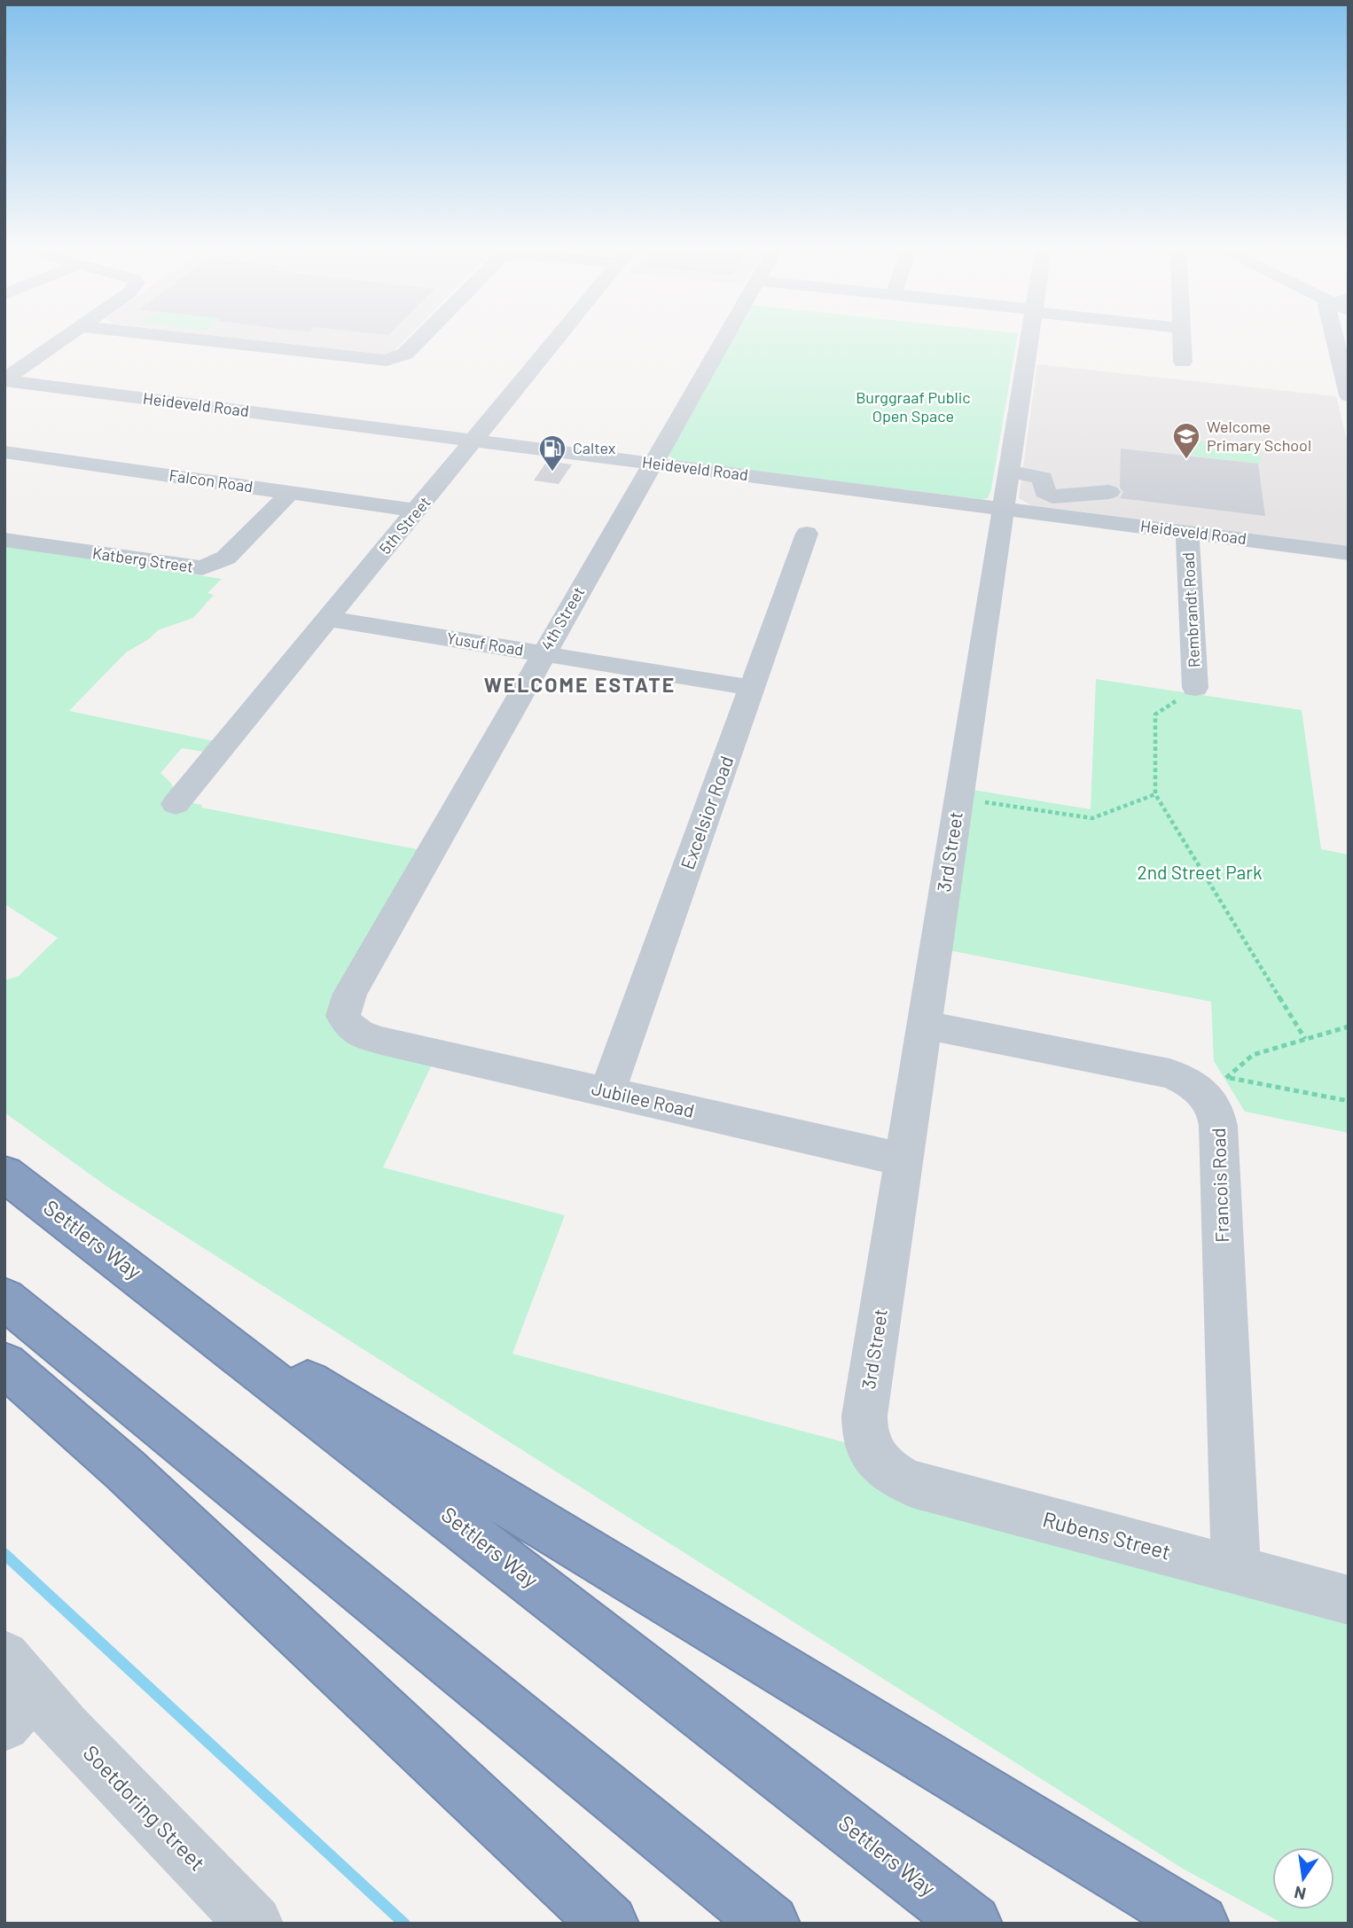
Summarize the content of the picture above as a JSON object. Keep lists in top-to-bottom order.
{
  "streets": {
    "highway": ["Settlers Way"],
    "street": [
      "Heideveld Road",
      "Falcon Road",
      "5th Street",
      "Katberg Street",
      "Rembrandt Road",
      "4th Street",
      "Yusuf Road",
      "Excelsior Road",
      "3rd Street",
      "Jubilee Road",
      "Francois Road",
      "Rubens Street",
      "Soetdoring Street"
    ]
  },
  "crossings": [
    ["Heideveld Road", "5th Street"],
    ["Heideveld Road", "Rembrandt Road"],
    ["Heideveld Road", "4th Street"],
    ["Heideveld Road", "3rd Street"],
    ["Falcon Road", "5th Street"],
    ["Falcon Road", "Katberg Street"],
    ["5th Street", "Yusuf Road"],
    ["4th Street", "Yusuf Road"],
    ["4th Street", "Jubilee Road"],
    ["Yusuf Road", "Excelsior Road"],
    ["Excelsior Road", "Jubilee Road"],
    ["3rd Street", "Jubilee Road"],
    ["3rd Street", "Rubens Street"],
    ["Francois Road", "Rubens Street"]
  ],
  "districts": ["WELCOME ESTATE"],
  "parks": ["Burggraaf Public Open Space", "2nd Street Park"],
  "places": {
    "school or university": ["Welcome Primary School"],
    "fuel station": ["Caltex"]
  },
  "north": "bottom"
}
